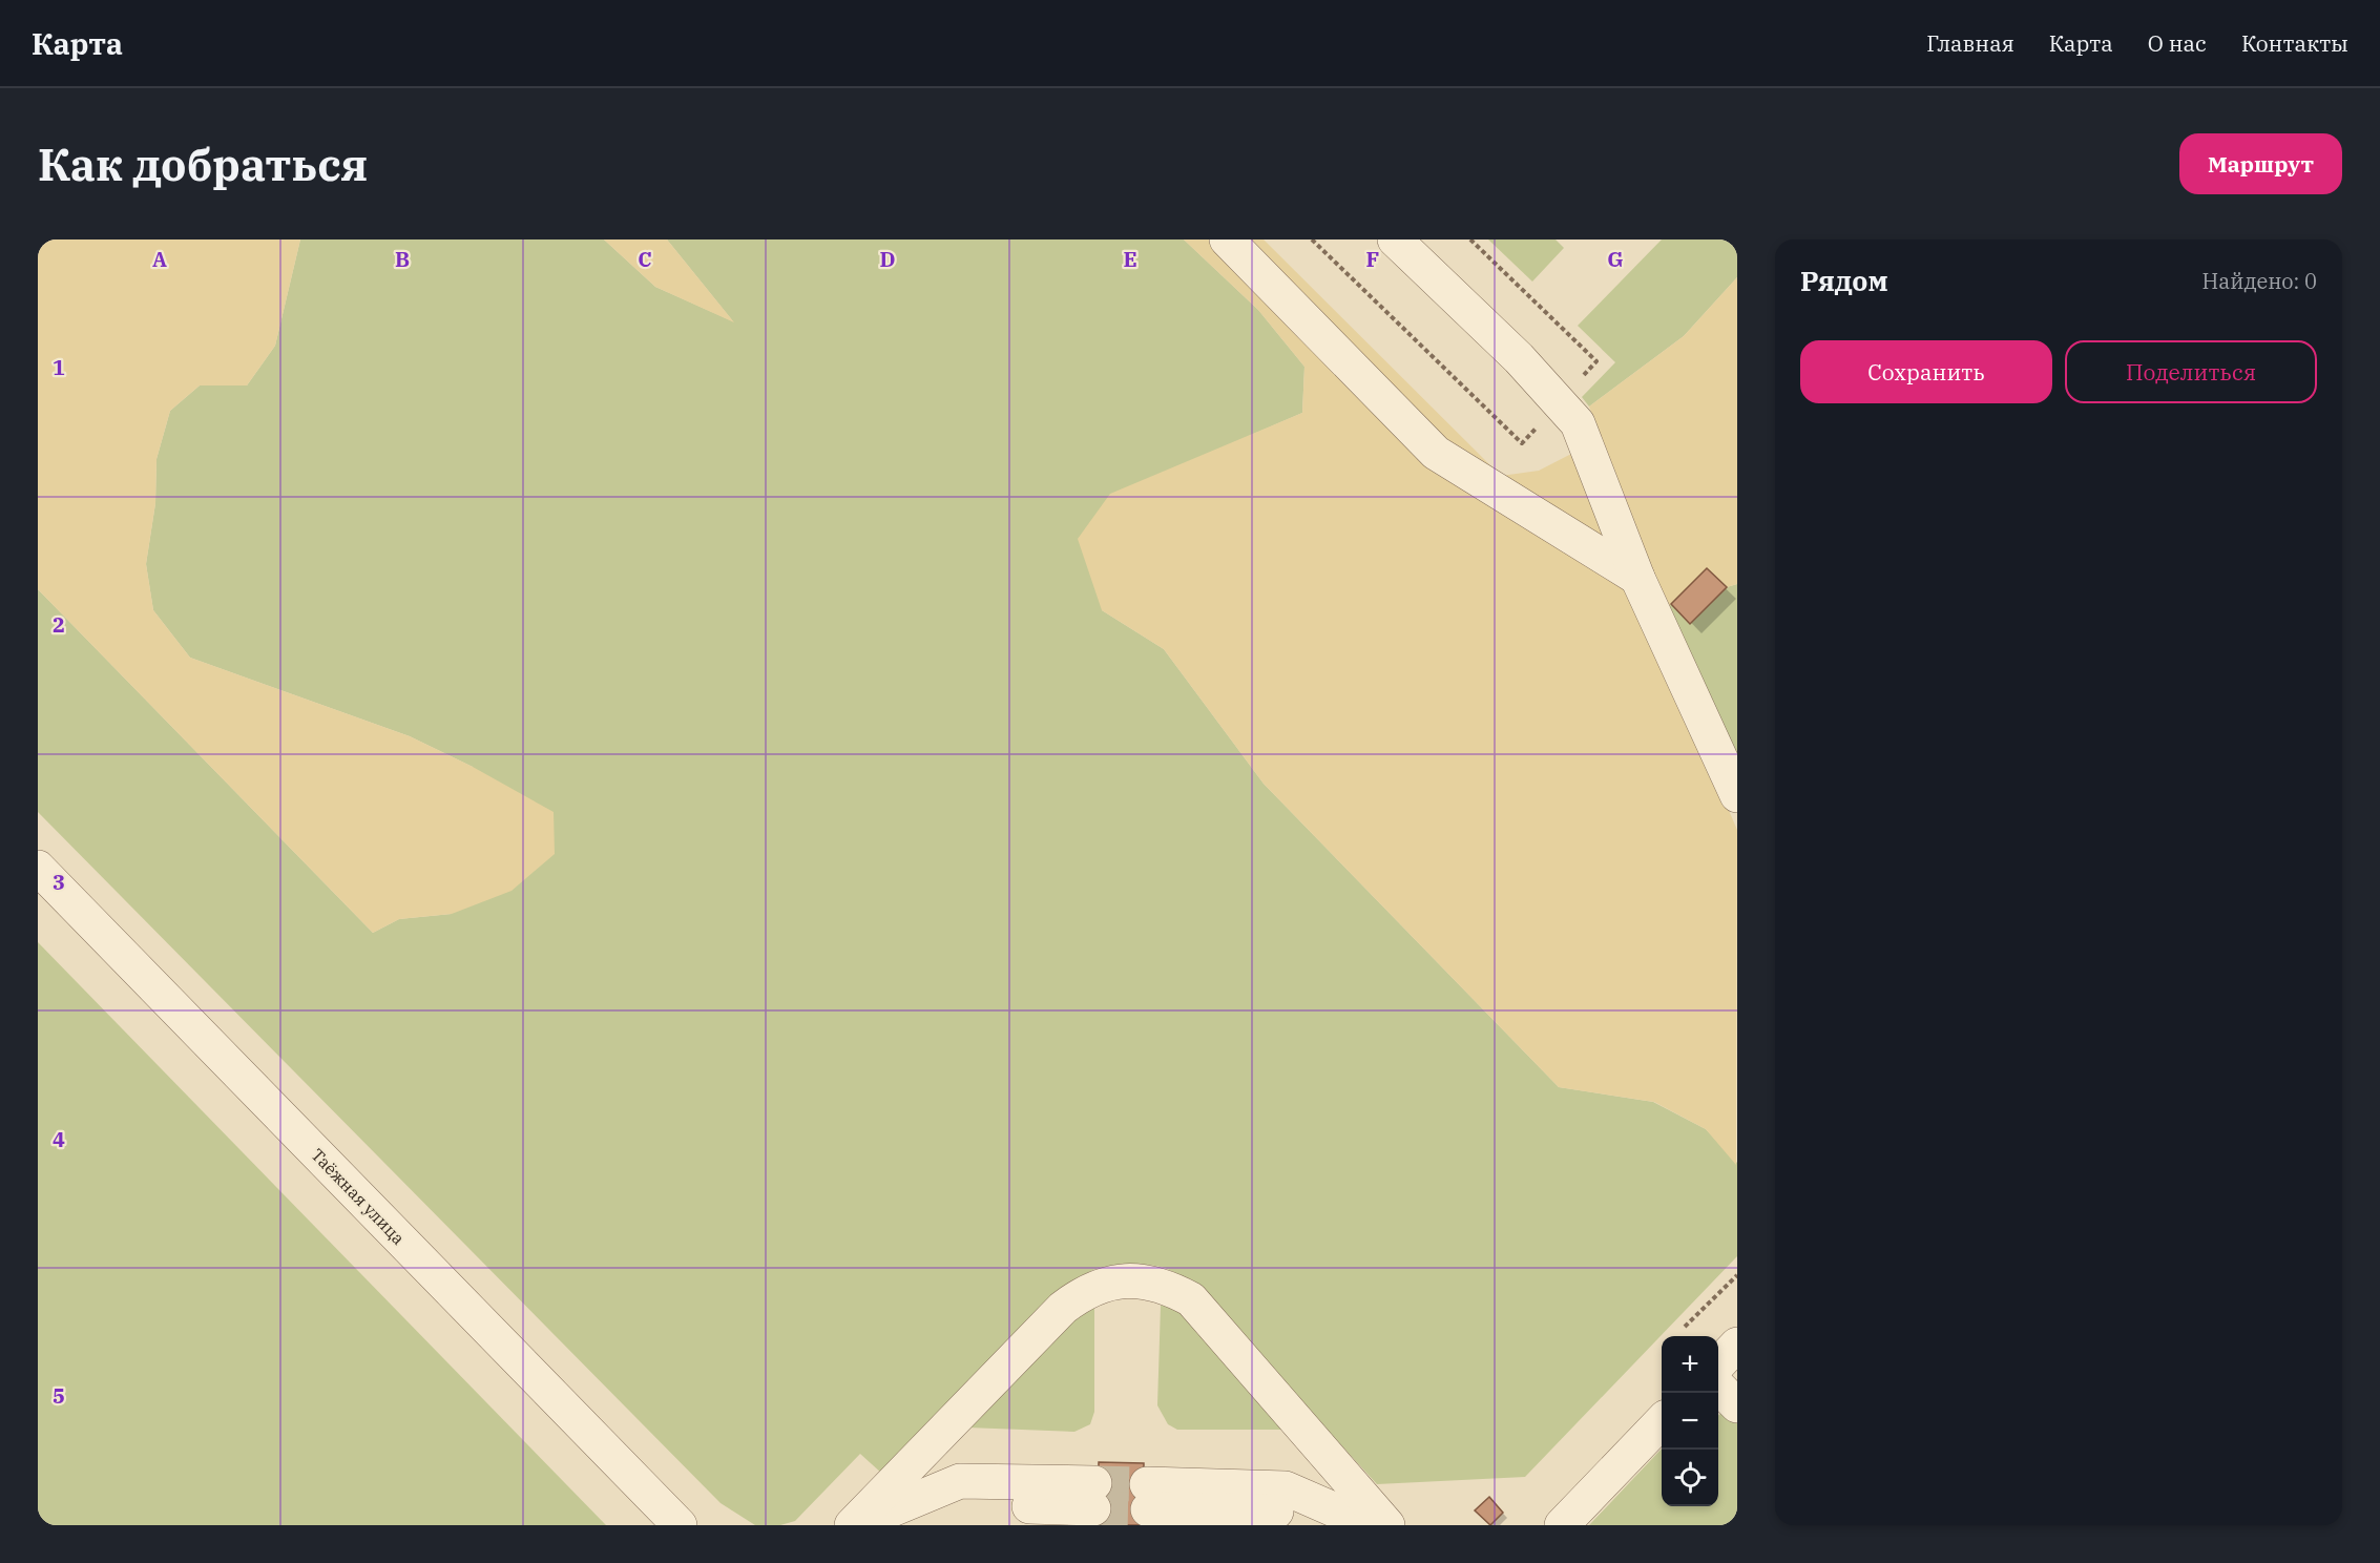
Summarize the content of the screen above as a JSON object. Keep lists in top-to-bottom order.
{
  "streets": {
    "street": ["Таёжная улица"]
  },
  "page": {
    "header": "Карта",
    "nav": [
      "Главная",
      "Карта",
      "О нас",
      "Контакты"
    ],
    "buttons": [
      "Маршрут",
      ["Сохранить", "Поделиться"]
    ],
    "title": "Как добраться",
    "heading": ["Рядом", "Найдено: 0"],
    "map_buttons": ["+", "−"]
  },
  "grid": {
    "columns": [
      "A",
      "B",
      "C",
      "D",
      "E",
      "F",
      "G"
    ],
    "rows": [
      "1",
      "2",
      "3",
      "4",
      "5"
    ]
  }
}
